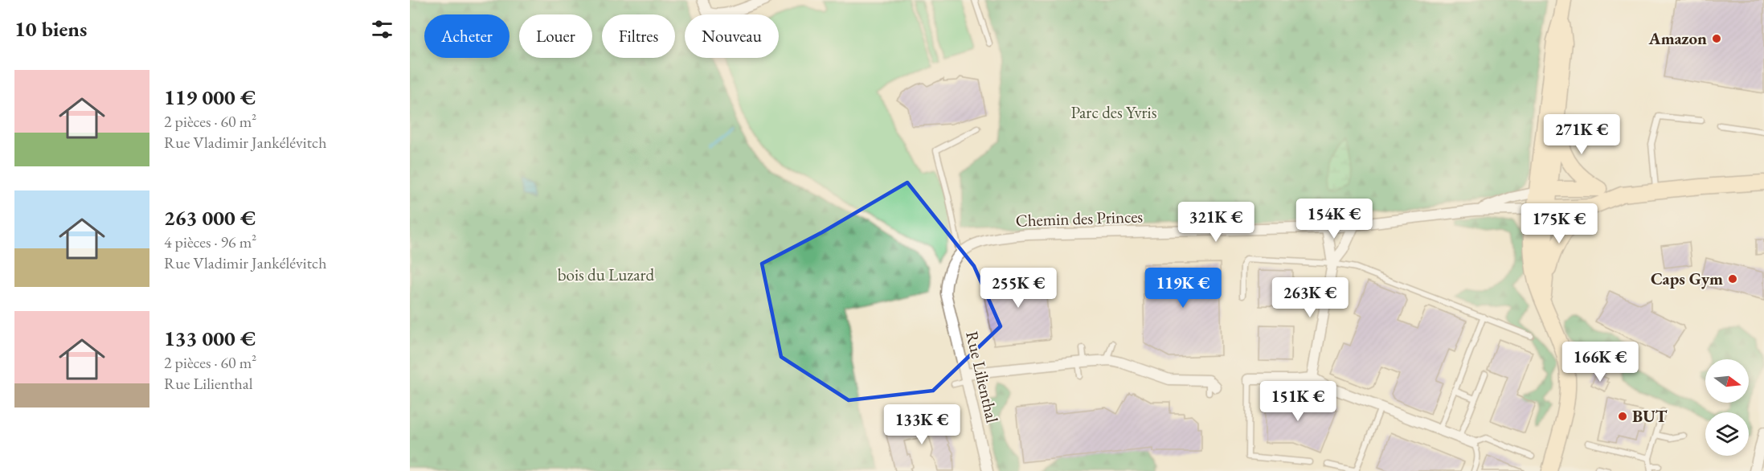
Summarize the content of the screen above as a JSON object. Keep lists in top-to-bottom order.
{
  "streets": {
    "street": ["Chemin des Princes", "Rue Lilienthal"]
  },
  "crossings": [
    ["Chemin des Princes", "Rue Lilienthal"]
  ],
  "parks": ["Parc des Yvris", "bois du Luzard"],
  "places": ["Amazon", "Caps Gym", "BUT"],
  "north": "right",
  "page": {
    "heading": "10 biens",
    "chip": [
      "Acheter",
      "Louer",
      "Filtres",
      "Nouveau"
    ],
    "list": [
      {
        "name": "119 000 €",
        "note": "2 pièces · 60 m² · Rue Vladimir Jankélévitch"
      },
      {
        "name": "263 000 €",
        "note": "4 pièces · 96 m² · Rue Vladimir Jankélévitch"
      },
      {
        "name": "133 000 €",
        "note": "2 pièces · 60 m² · Rue Lilienthal"
      }
    ],
    "price": [
      "271K €",
      "154K €",
      "321K €",
      "175K €",
      "255K €",
      "119K €",
      "263K €",
      "166K €",
      "151K €",
      "133K €"
    ]
  }
}
